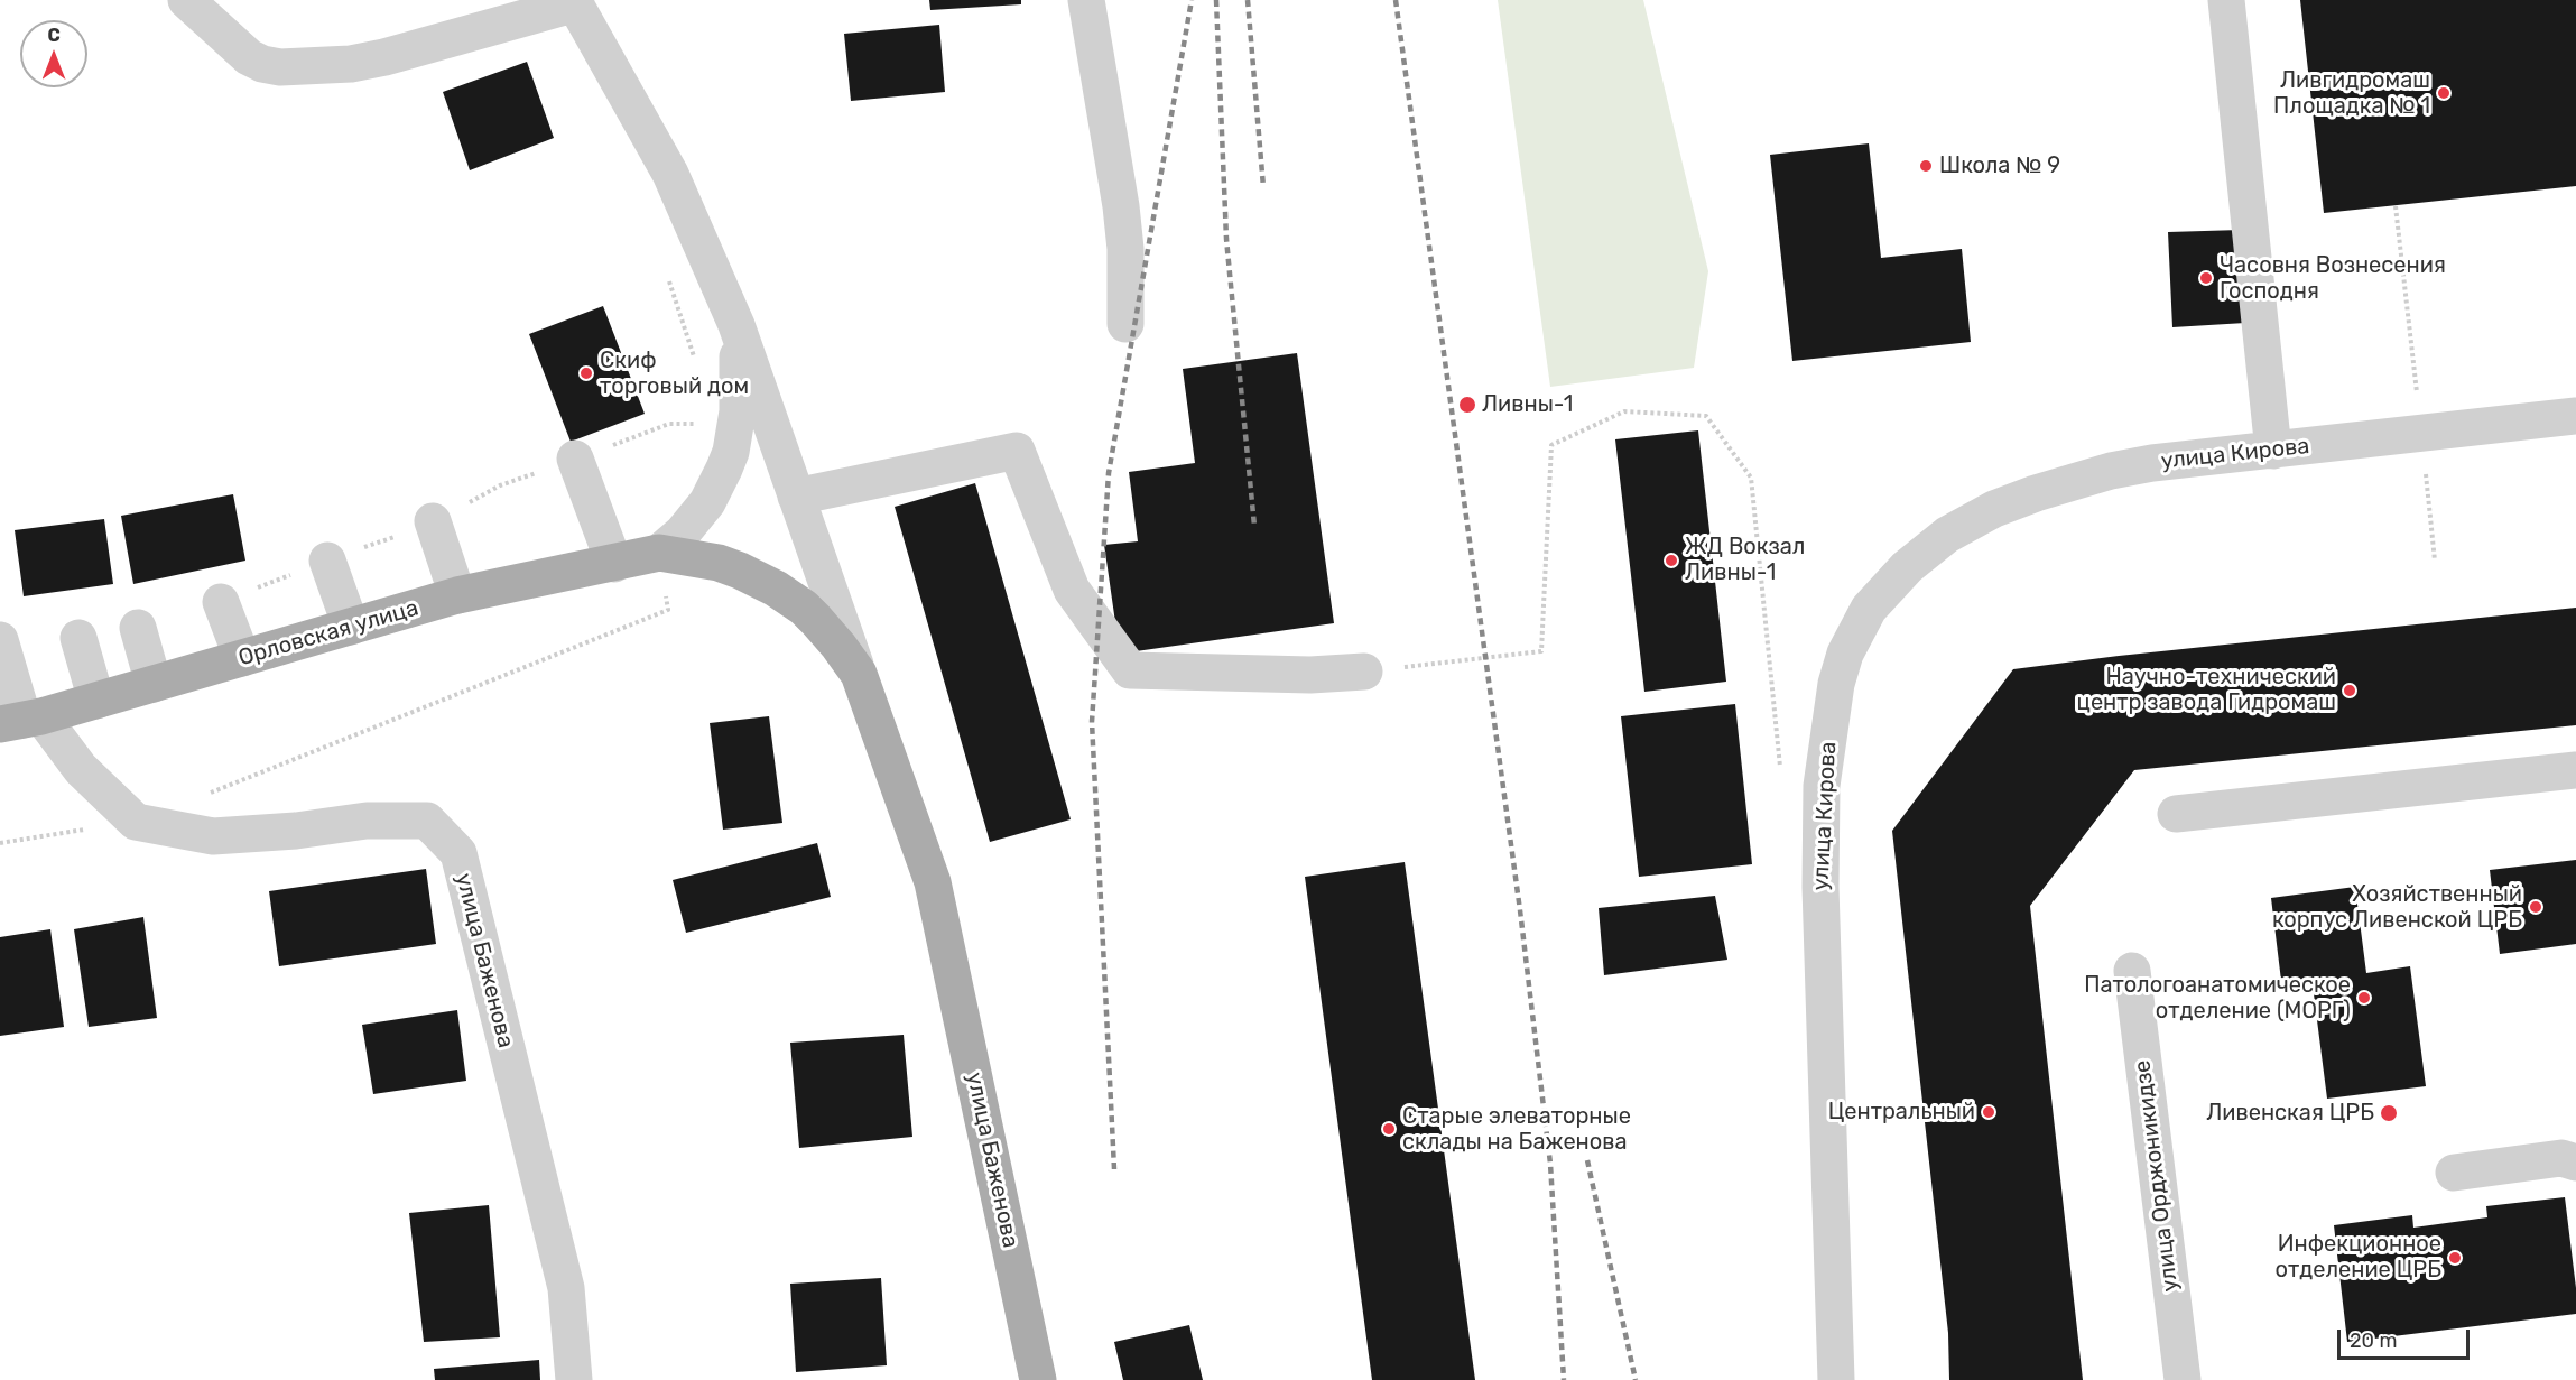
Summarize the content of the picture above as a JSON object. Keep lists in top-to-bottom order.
{
  "streets": {
    "main road": ["Орловская улица", "улица Баженова"],
    "street": ["улица Кирова", "улица Орджоникидзе"]
  },
  "crossings": [
    ["Орловская улица", "улица Баженова"]
  ],
  "places": [
    "Ливгидромаш Площадка № 1",
    "Школа № 9",
    "Часовня Вознесения Господня",
    "Скиф торговый дом",
    "Ливны-1",
    "ЖД Вокзал Ливны-1",
    "Научно-технический центр завода Гидромаш",
    "Хозяйственный корпус Ливенской ЦРБ",
    "Патологоанатомическое отделение (МОРГ)",
    "Центральный",
    "Ливенская ЦРБ",
    "Старые элеваторные склады на Баженова",
    "Инфекционное отделение ЦРБ"
  ],
  "scale_bar": "20 m",
  "north": "top"
}
